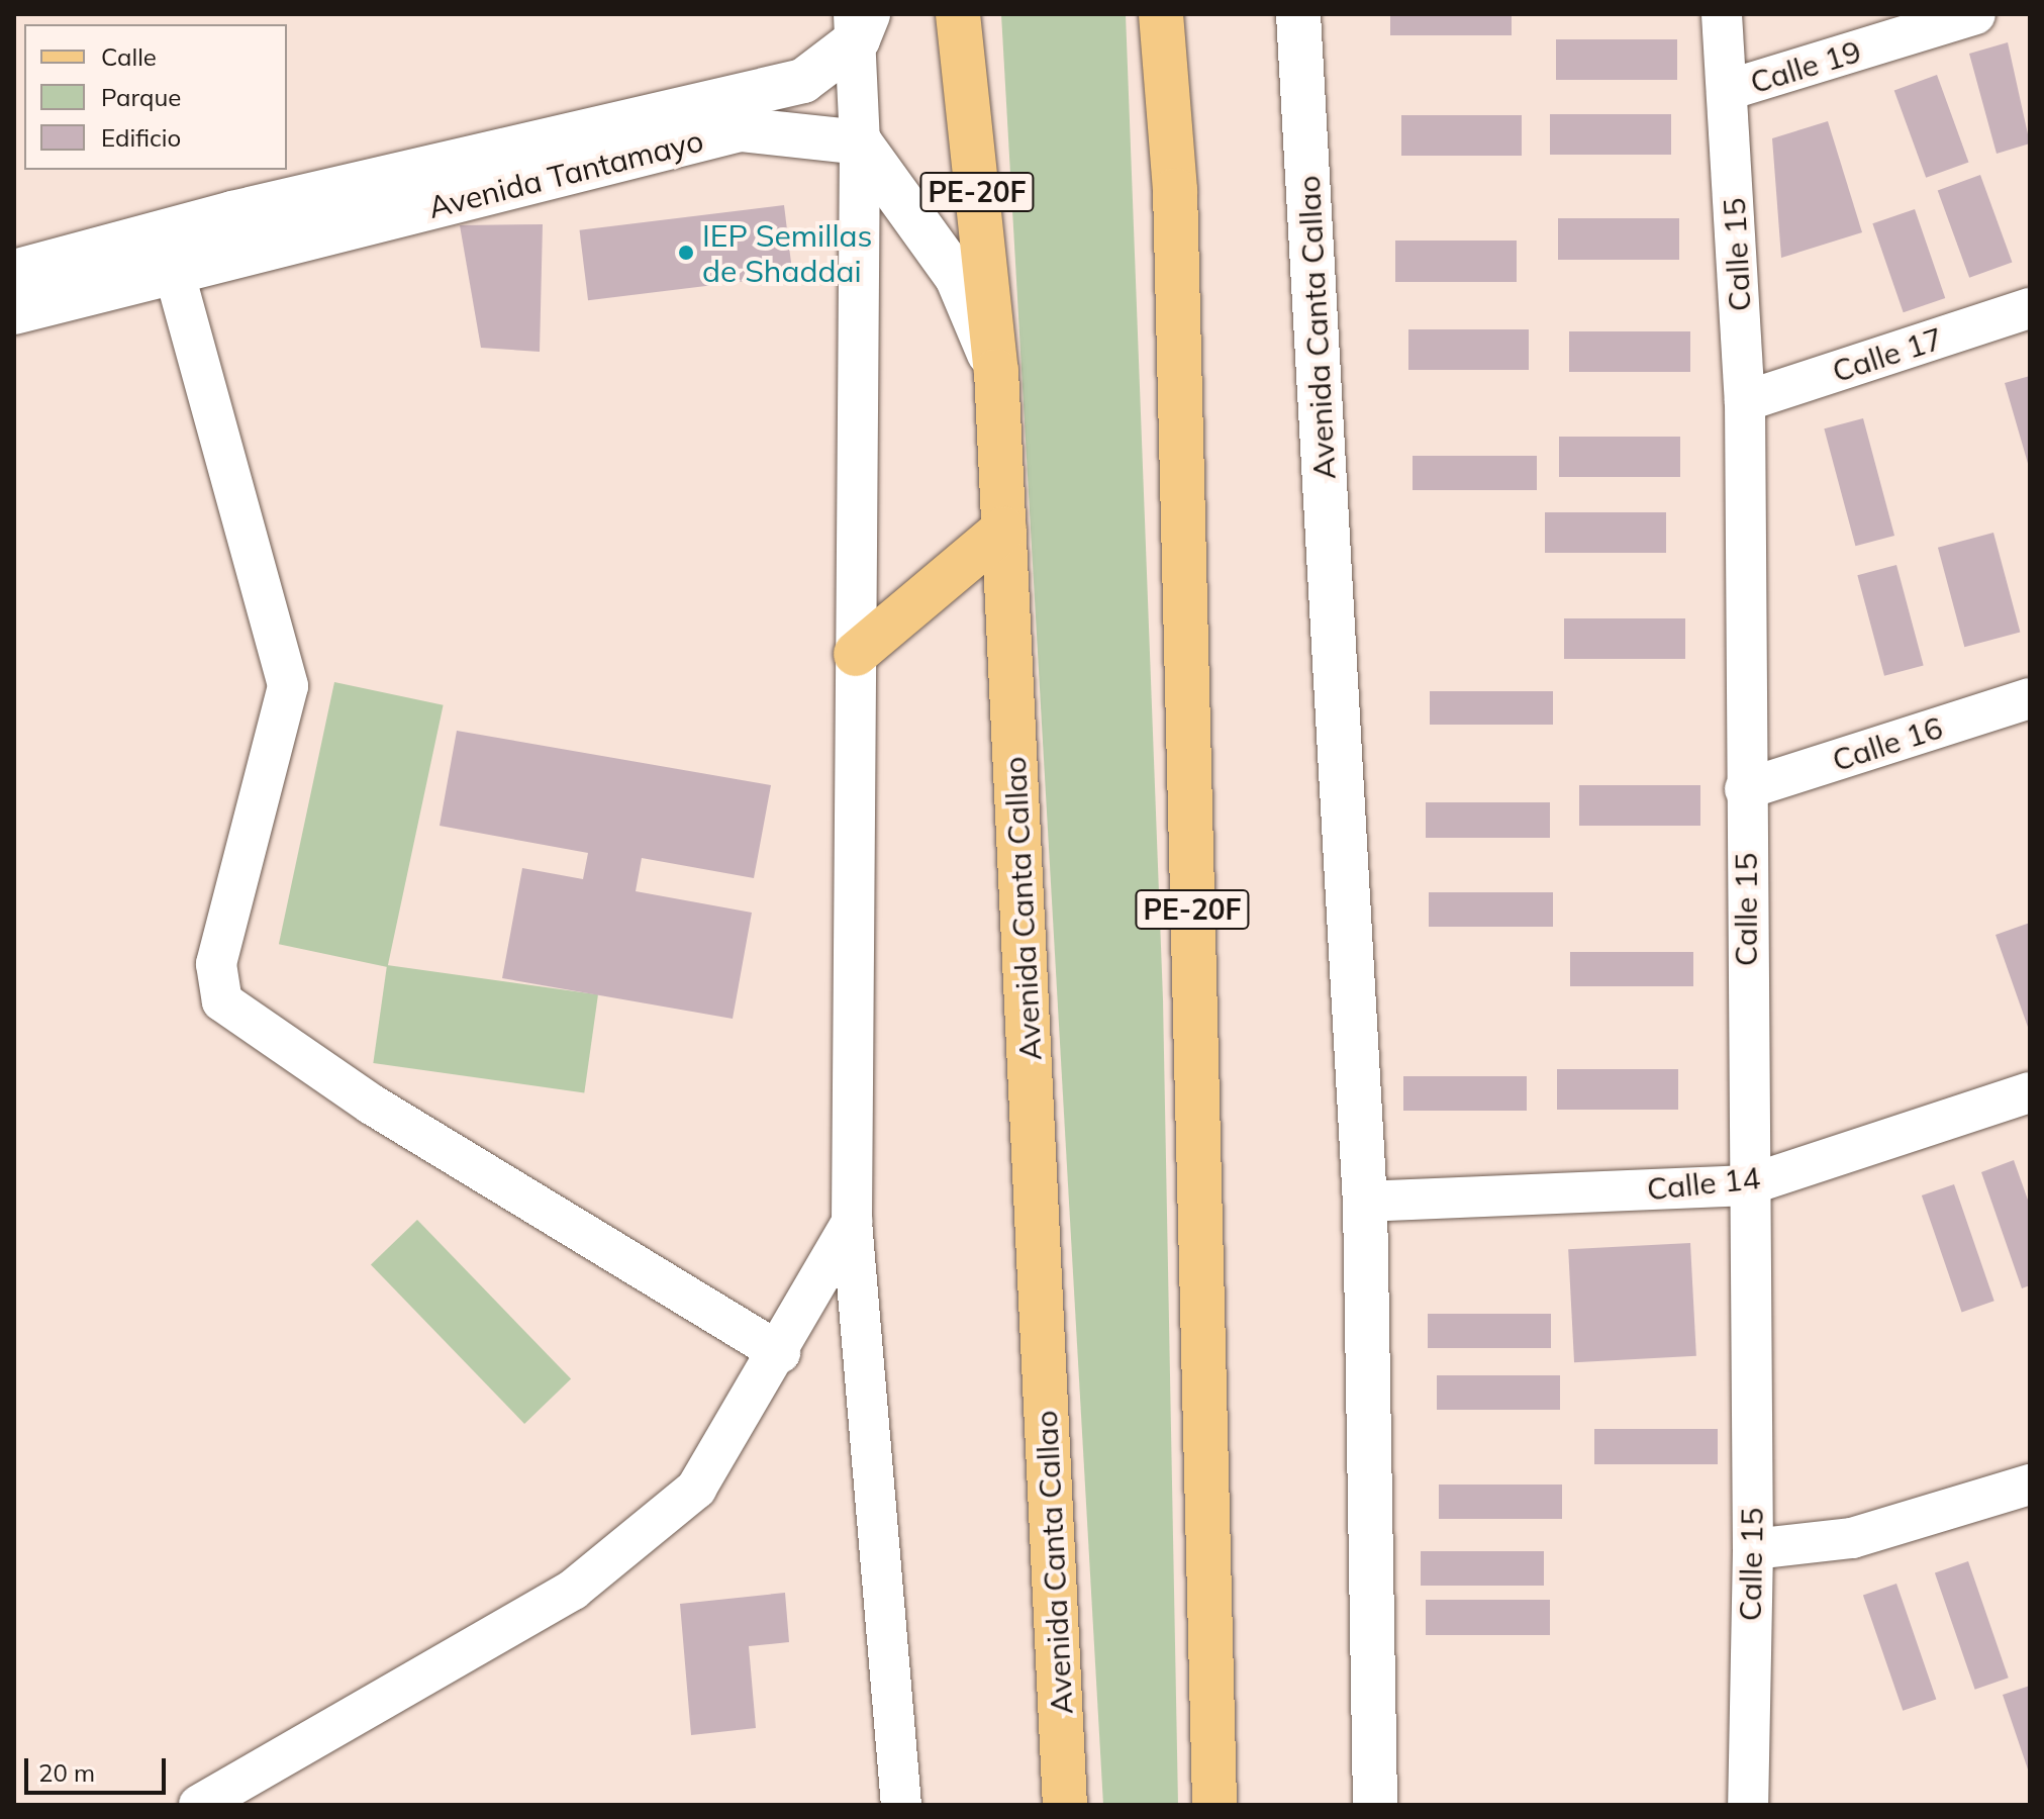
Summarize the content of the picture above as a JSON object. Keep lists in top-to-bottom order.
{
  "streets": {
    "main road": ["PE-20F", "Avenida Canta Callao"],
    "street": [
      "Calle 19",
      "Avenida Tantamayo",
      "Calle 15",
      "Calle 17",
      "Calle 16",
      "Calle 14"
    ]
  },
  "crossings": [
    ["Calle 19", "Calle 15"],
    ["Calle 15", "Calle 17"],
    ["Calle 15", "Calle 16"],
    ["Calle 15", "Calle 14"],
    ["Avenida Canta Callao", "Calle 14"]
  ],
  "places": ["IEP Semillas de Shaddai"],
  "legend": ["Calle", "Parque", "Edificio"],
  "scale_bar": "20 m"
}
